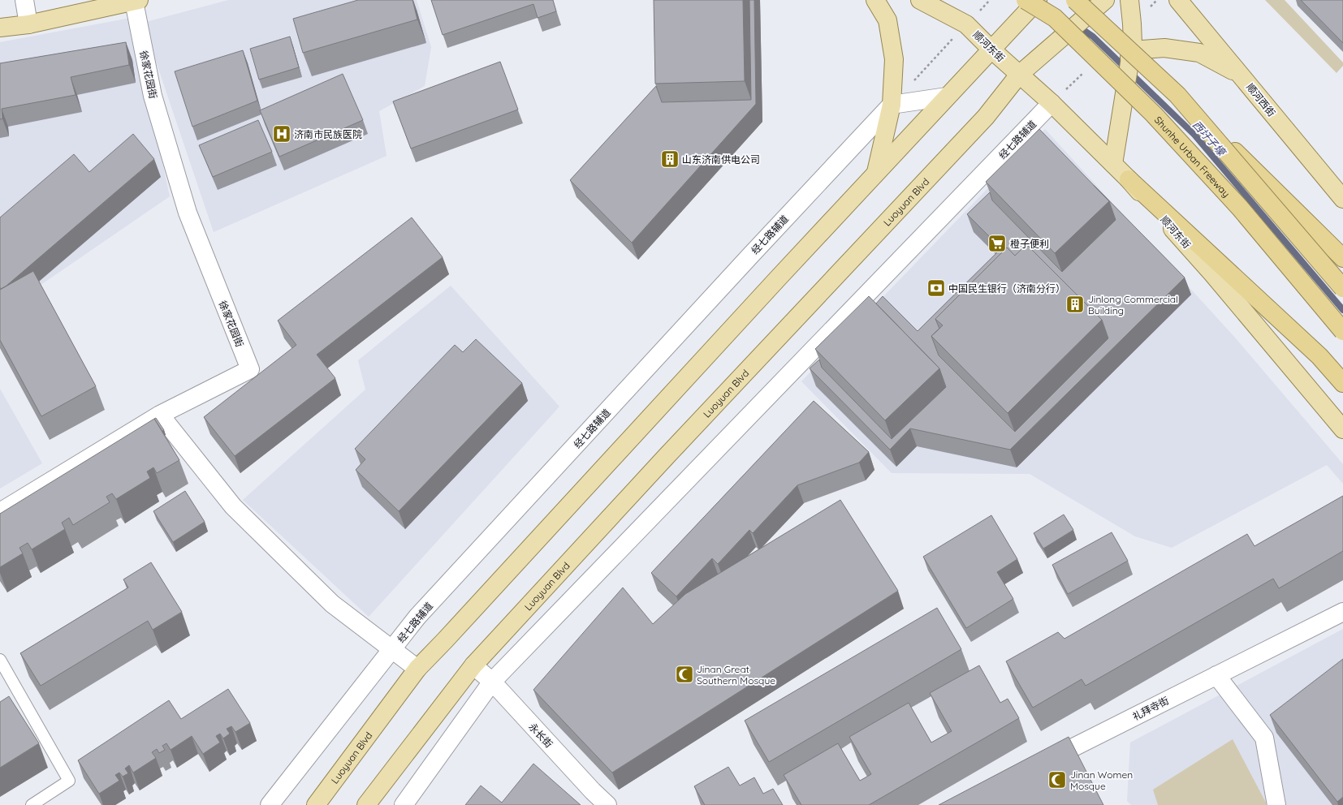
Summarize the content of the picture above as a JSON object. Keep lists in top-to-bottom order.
{
  "streets": {
    "highway": ["Shunhe Urban Freeway"],
    "main road": ["顺河东街", "顺河西街", "Luoyuan Blvd"],
    "street": [
      "徐家花园街",
      "经七路辅道",
      "礼拜寺街",
      "永长街"
    ]
  },
  "crossings": [
    ["顺河东街", "经七路辅道"],
    ["顺河东街", "Luoyuan Blvd"],
    ["经七路辅道", "永长街"],
    ["Luoyuan Blvd", "永长街"]
  ],
  "water": ["西圩子壕"],
  "places": {
    "hospital": ["济南市民族医院"],
    "building": ["山东济南供电公司", "Jinlong Commercial Building"],
    "supermarket": ["橙子便利"],
    "bank": ["中国民生银行（济南分行）"],
    "mosque": ["Jinan Great Southern Mosque", "Jinan Women Mosque"]
  }
}
